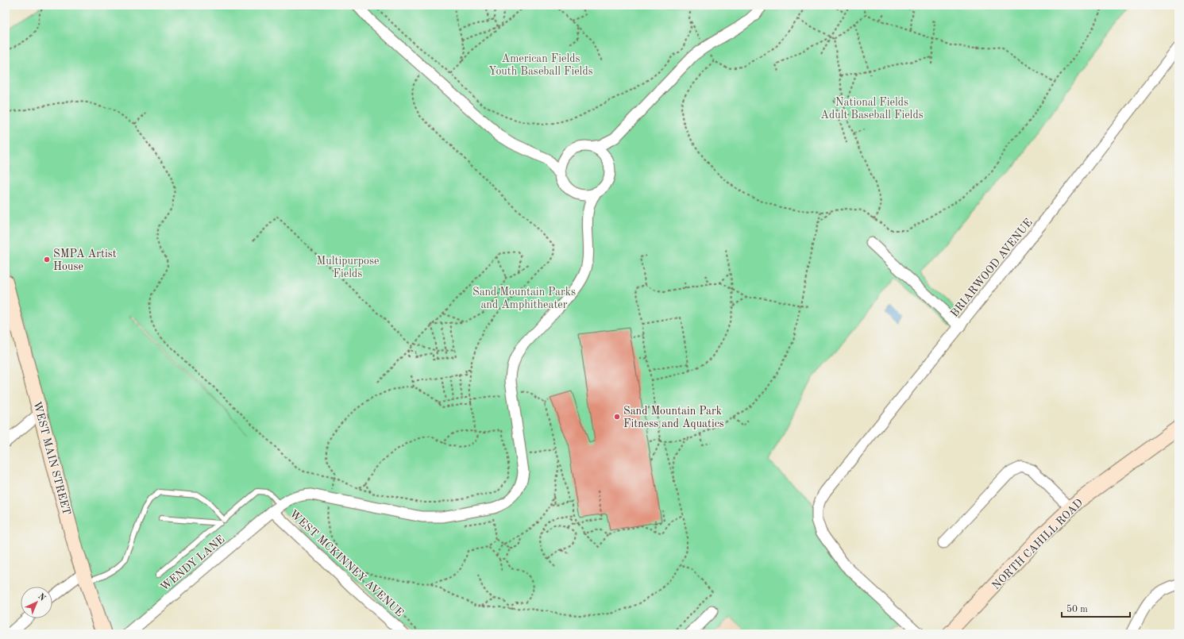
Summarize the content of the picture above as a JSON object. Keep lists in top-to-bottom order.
{
  "streets": {
    "main road": ["WEST MAIN STREET", "NORTH CAHILL ROAD"],
    "street": ["BRIARWOOD AVENUE", "WENDY LANE", "WEST MCKINNEY AVENUE"]
  },
  "crossings": [
    ["WENDY LANE", "WEST MCKINNEY AVENUE"]
  ],
  "parks": [
    "American Fields Youth Baseball Fields",
    "National Fields Adult Baseball Fields",
    "Multipurpose Fields",
    "Sand Mountain Parks and Amphitheater"
  ],
  "places": ["SMPA Artist House", "Sand Mountain Park Fitness and Aquatics"],
  "scale_bar": "50 m",
  "north": "top right"
}
